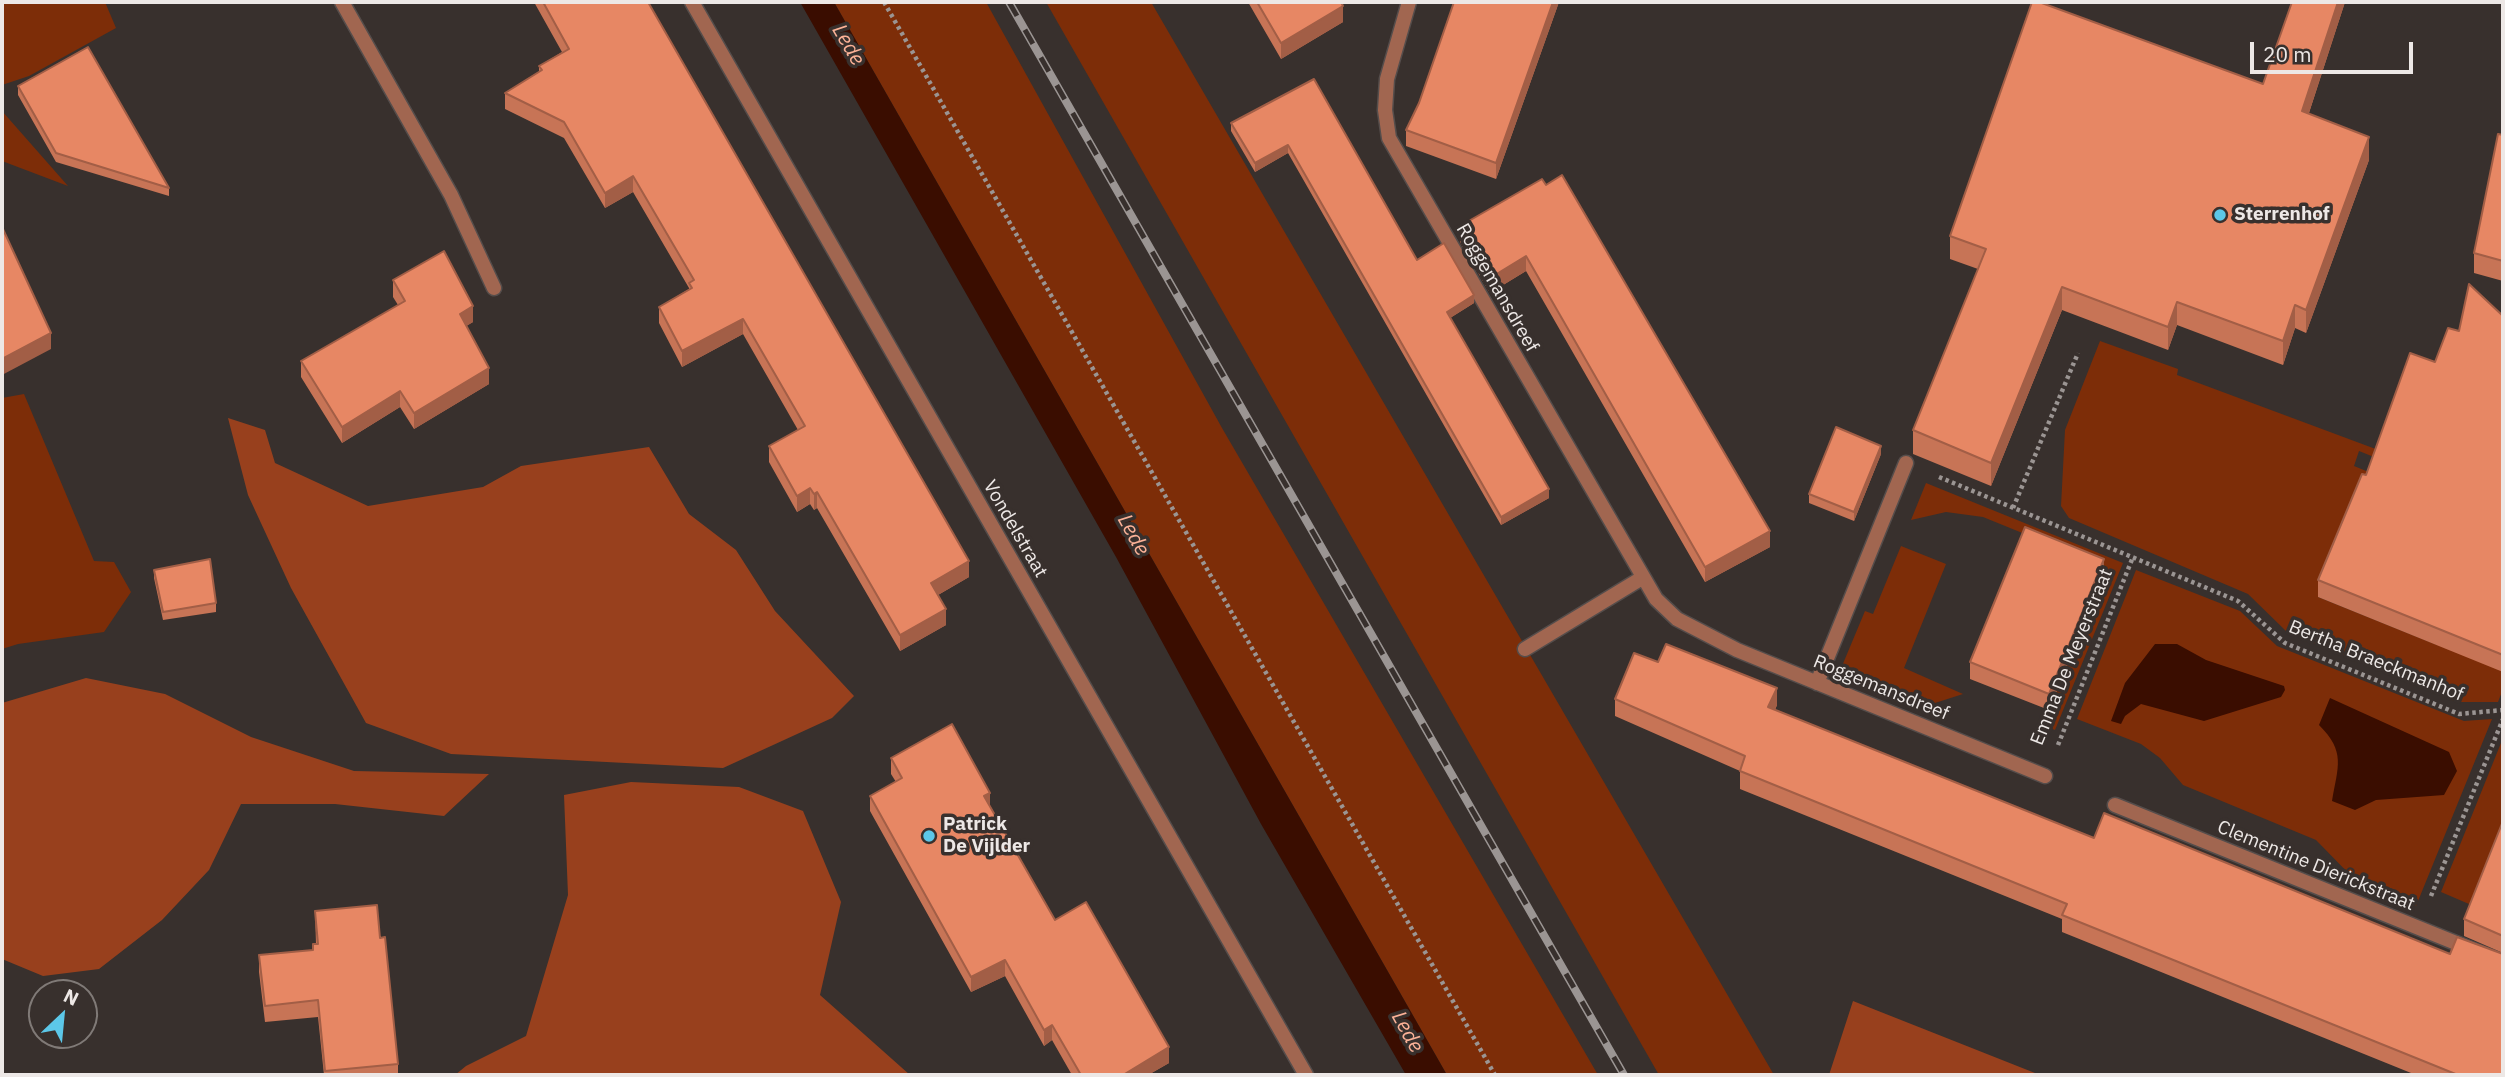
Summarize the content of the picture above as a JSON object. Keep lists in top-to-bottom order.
{
  "streets": {
    "street": ["Roggemansdreef", "Vondelstraat", "Clementine Dierickstraat"],
    "path": ["Emma De Meyerstraat", "Bertha Braeckmanhof"]
  },
  "crossings": [
    ["Roggemansdreef", "Emma De Meyerstraat"],
    ["Emma De Meyerstraat", "Bertha Braeckmanhof"]
  ],
  "water": ["Lede"],
  "places": ["Sterrenhof", "Patrick De Vijlder"],
  "scale_bar": "20 m",
  "north": "top right"
}
